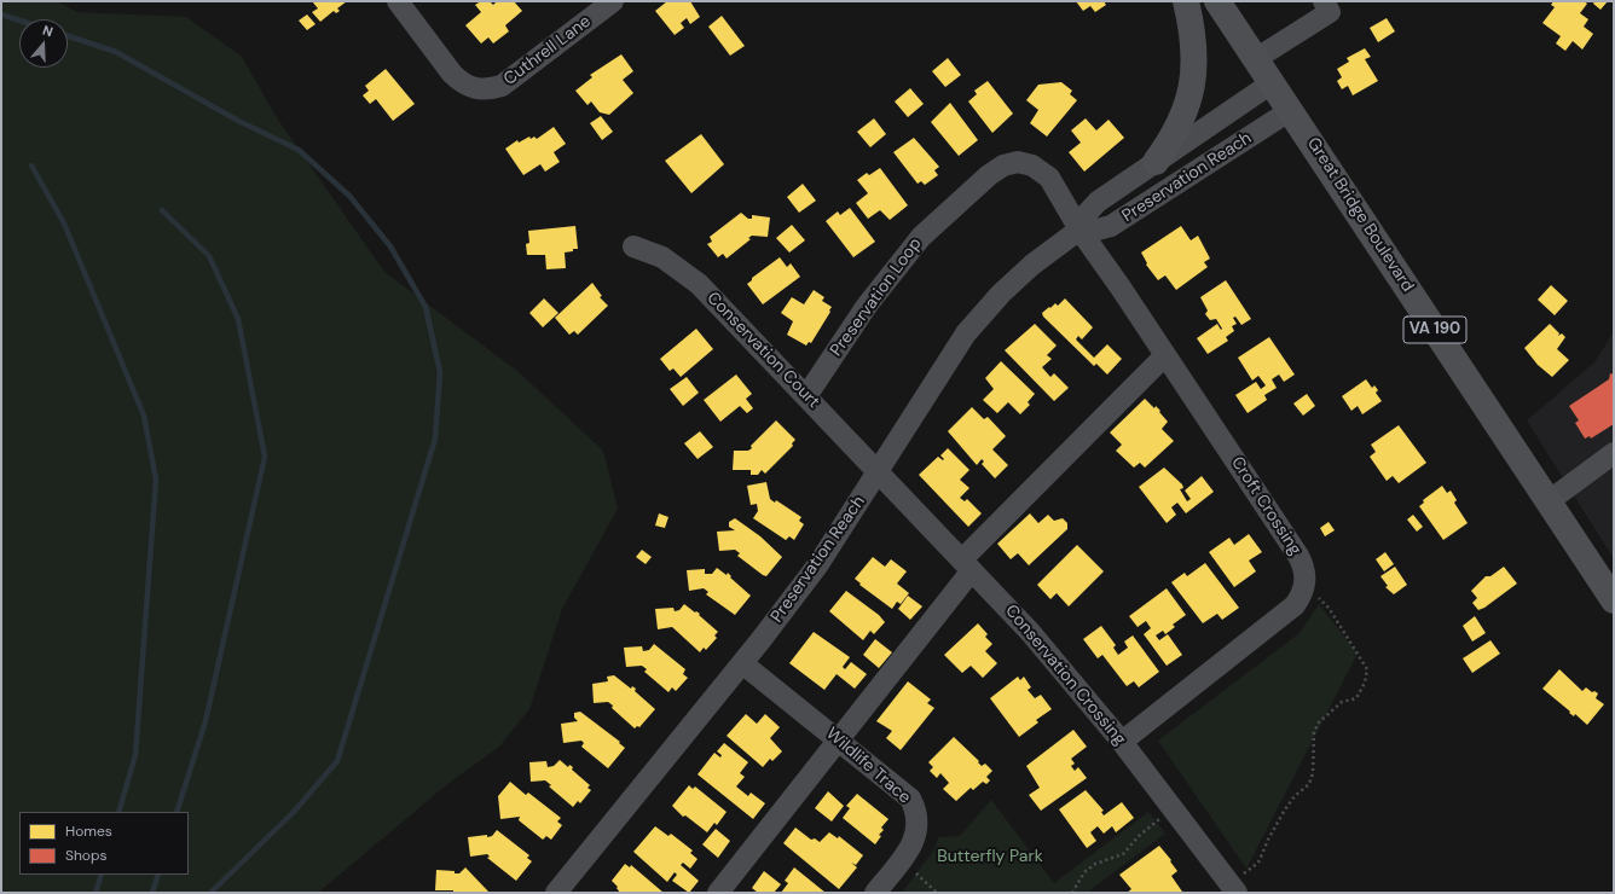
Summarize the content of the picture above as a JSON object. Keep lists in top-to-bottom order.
{
  "streets": {
    "main road": ["Great Bridge Boulevard", "VA 190"],
    "street": [
      "Cuthrell Lane",
      "Preservation Reach",
      "Preservation Loop",
      "Conservation Court",
      "Croft Crossing",
      "Conservation Crossing",
      "Wildlife Trace"
    ]
  },
  "crossings": [
    ["Preservation Reach", "Great Bridge Boulevard"],
    ["Preservation Reach", "Preservation Loop"],
    ["Preservation Reach", "Conservation Court"],
    ["Preservation Reach", "Croft Crossing"],
    ["Preservation Reach", "Conservation Crossing"],
    ["Preservation Reach", "Wildlife Trace"],
    ["Preservation Loop", "Conservation Court"],
    ["Preservation Loop", "Croft Crossing"],
    ["Conservation Court", "Conservation Crossing"]
  ],
  "parks": ["Butterfly Park"],
  "legend": ["Homes", "Shops"],
  "north": "top"
}
